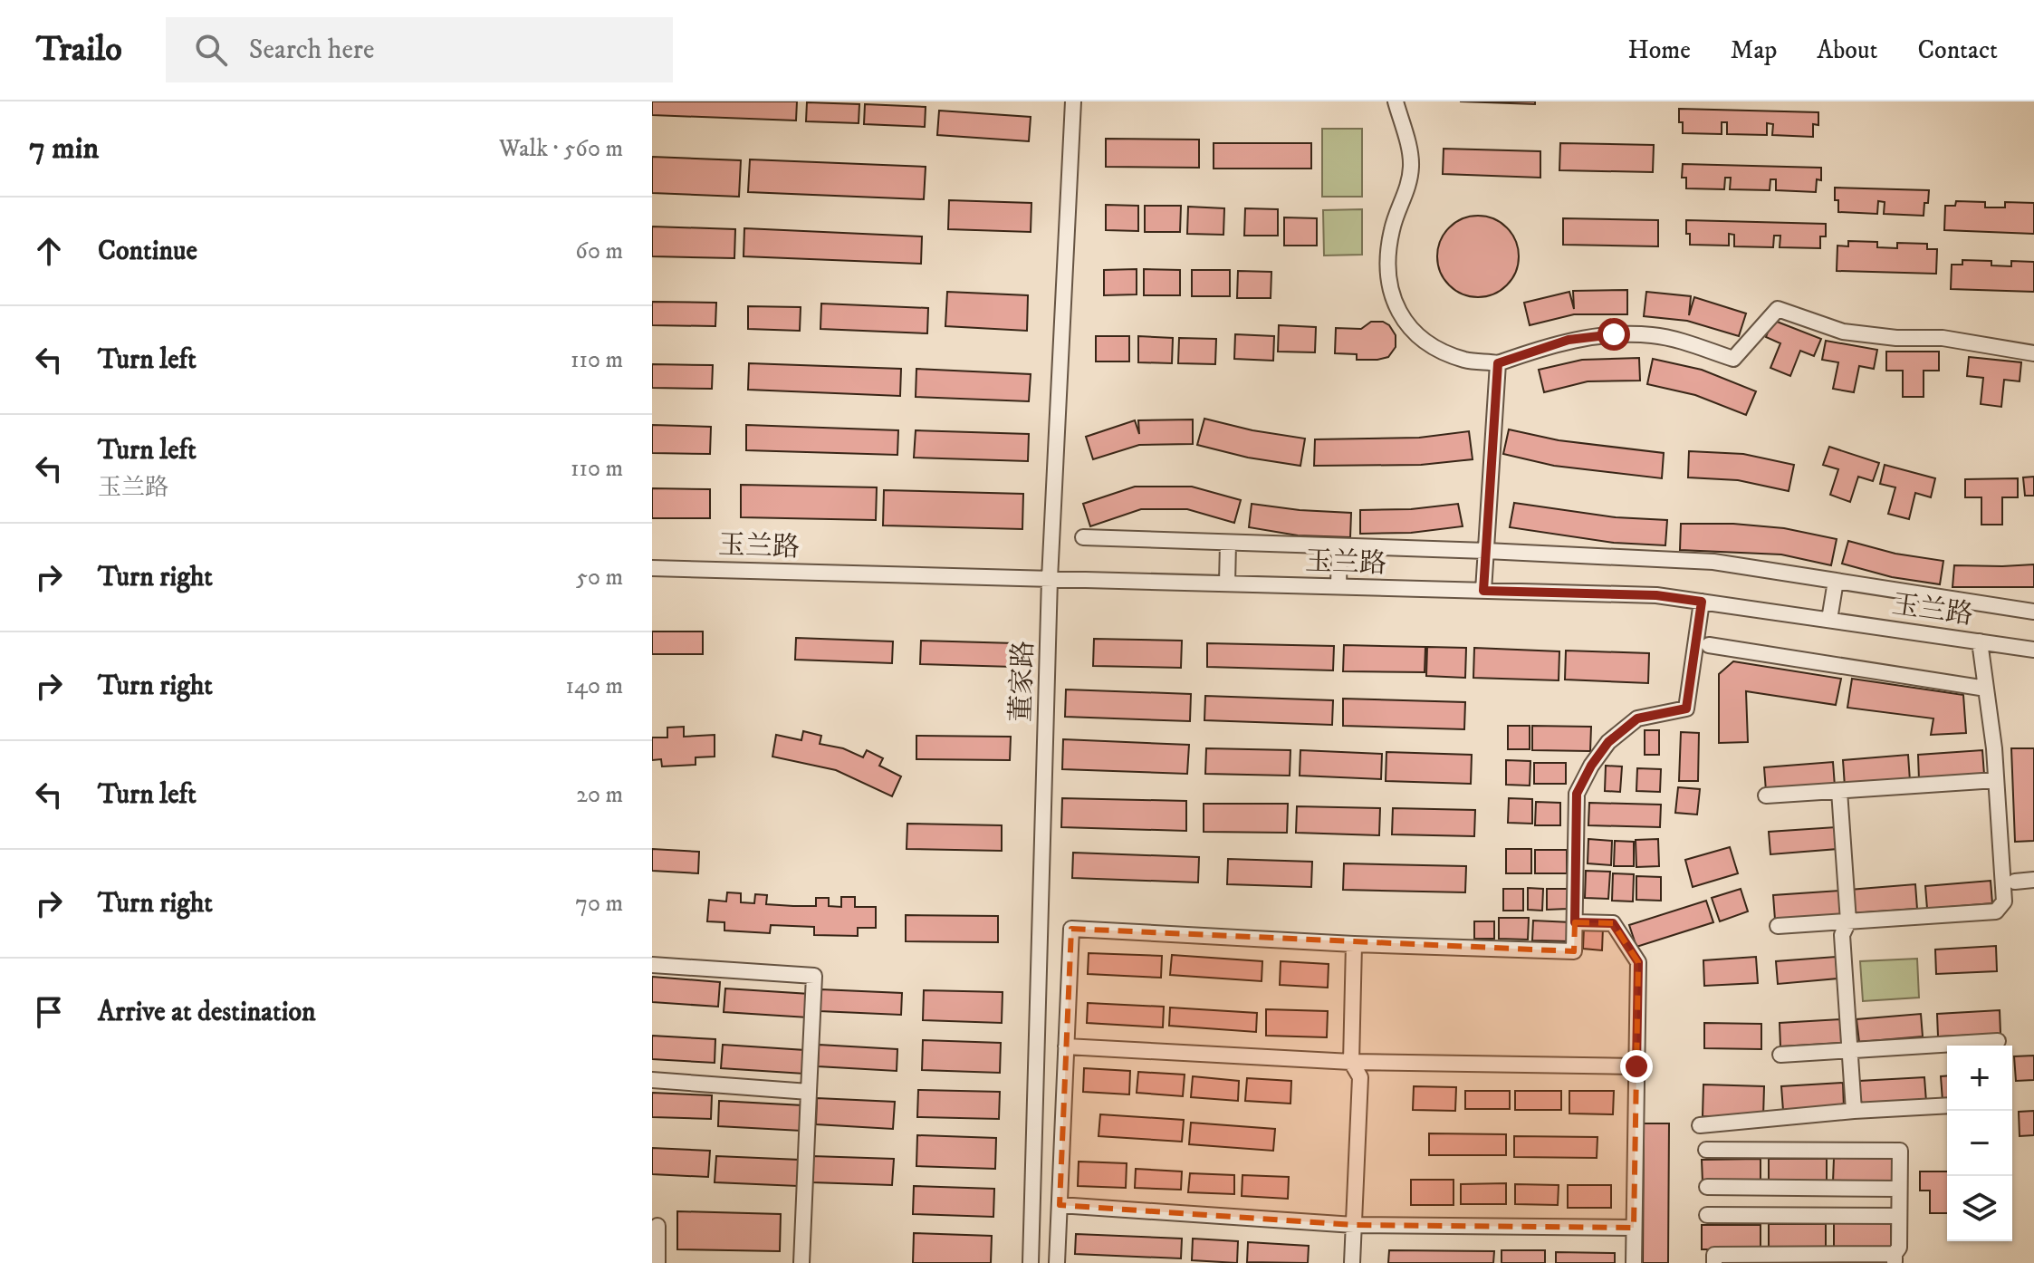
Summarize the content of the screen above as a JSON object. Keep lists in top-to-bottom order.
{
  "streets": {
    "street": ["玉兰路", "董家路"]
  },
  "crossings": [
    ["玉兰路", "董家路"]
  ],
  "page": {
    "header": "Trailo",
    "search": "Search here",
    "nav": [
      "Home",
      "Map",
      "About",
      "Contact"
    ],
    "heading": ["7 min", "Walk · 560 m"],
    "list": [
      ["Continue", "60 m"],
      ["Turn left", "110 m"],
      ["Turn left", "玉兰路", "110 m"],
      ["Turn right", "50 m"],
      ["Turn right", "140 m"],
      ["Turn left", "20 m"],
      ["Turn right", "70 m"],
      "Arrive at destination"
    ],
    "map_buttons": ["+", "−"]
  }
}
